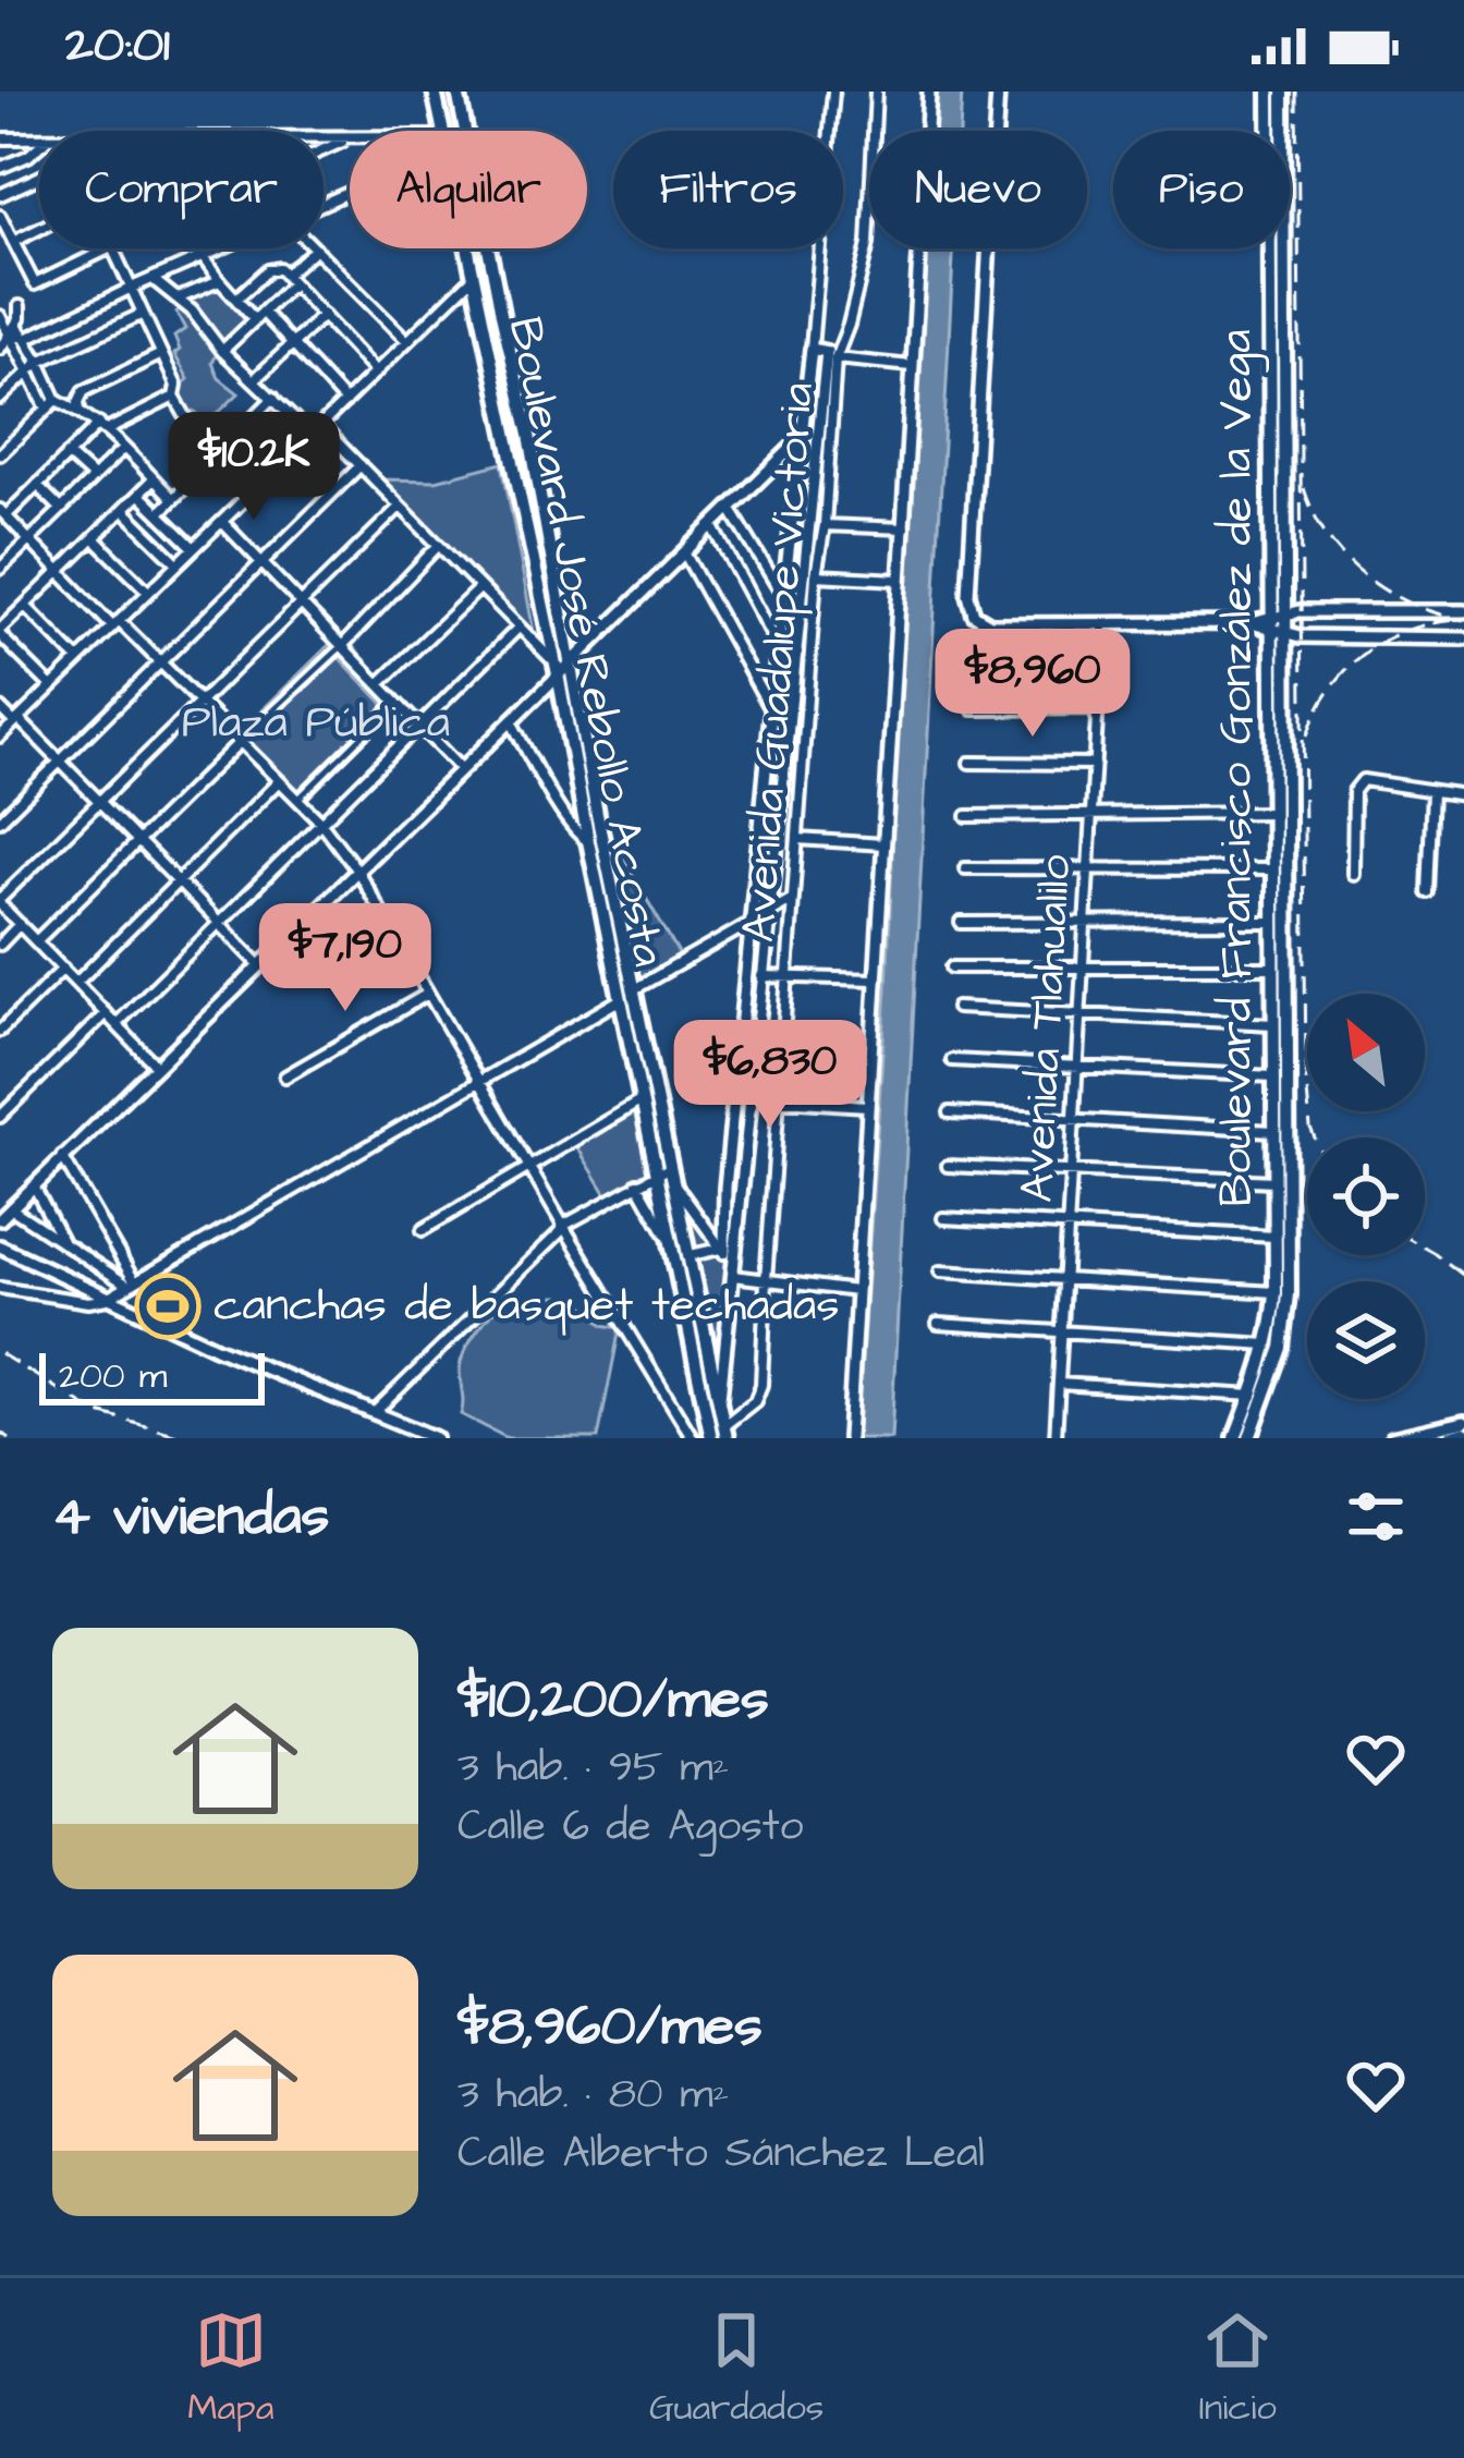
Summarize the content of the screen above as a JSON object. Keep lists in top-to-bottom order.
{
  "streets": {
    "main road": ["Boulevard José Rebollo Acosta", "Boulevard Francisco González de la Vega"],
    "street": ["Avenida Guadalupe Victoria", "Avenida Tlahualilo"]
  },
  "parks": ["Plaza Pública"],
  "places": {
    "sports": ["canchas de basquet techadas"]
  },
  "scale_bar": "200 m",
  "north": "top left",
  "page": {
    "status": "20:01",
    "chip": [
      "Comprar",
      "Alquilar",
      "Filtros",
      "Nuevo",
      "Piso"
    ],
    "price": [
      "$10.2K",
      "$8,960",
      "$7,190",
      "$6,830"
    ],
    "scale": "200 m",
    "heading": "4 viviendas",
    "list": [
      {
        "name": "$10,200/mes",
        "note": "3 hab. · 95 m² · Calle 6 de Agosto"
      },
      {
        "name": "$8,960/mes",
        "note": "3 hab. · 80 m² · Calle Alberto Sánchez Leal"
      }
    ],
    "tabs": ["Mapa", "Guardados", "Inicio"]
  }
}
